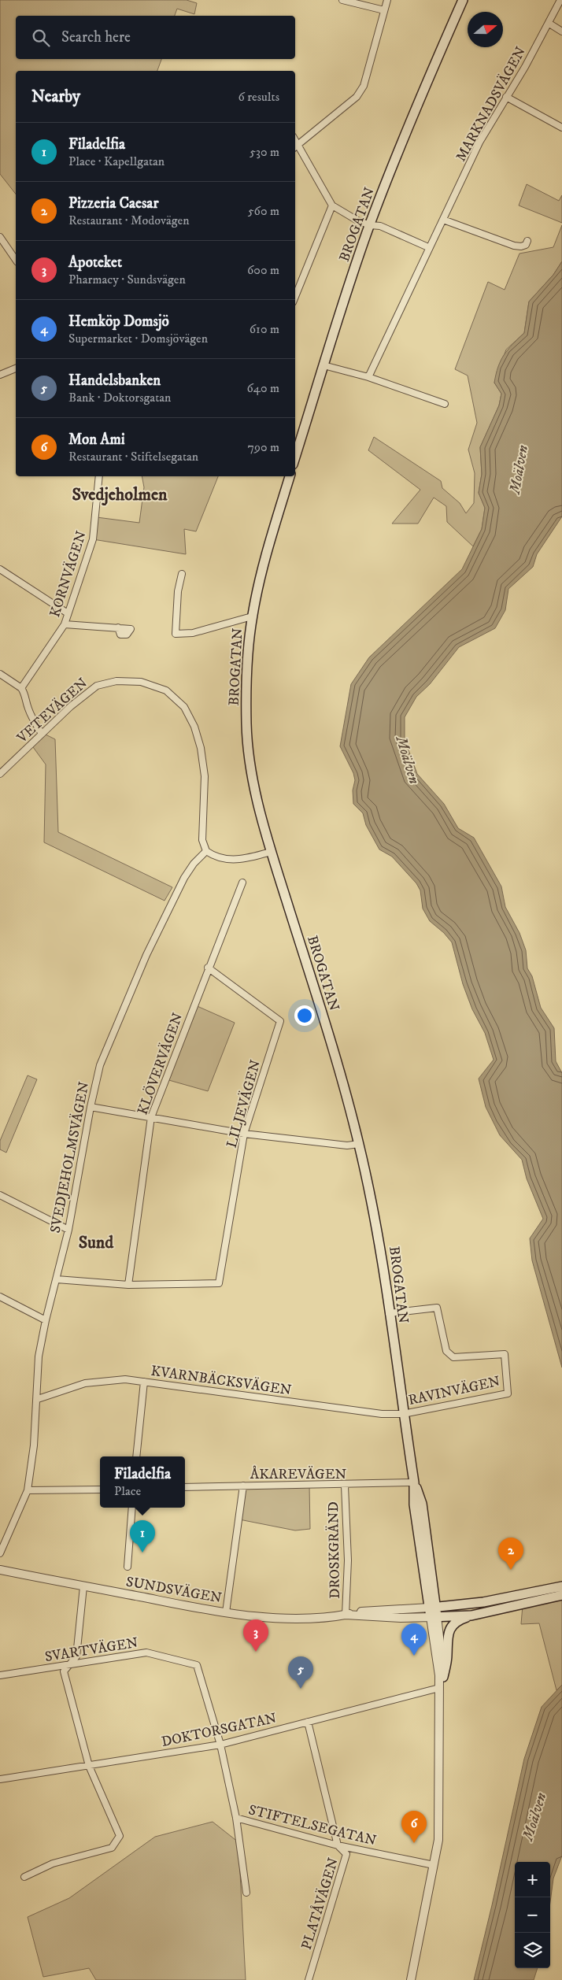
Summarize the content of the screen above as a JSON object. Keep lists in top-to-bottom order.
{
  "streets": {
    "main road": ["BROGATAN"],
    "street": [
      "MARKNADSVÄGEN",
      "KORNVÄGEN",
      "VETEVÄGEN",
      "KLÖVERVÄGEN",
      "LILJEVÄGEN",
      "SVEDJEHOLMSVÄGEN",
      "KVARNBÄCKSVÄGEN",
      "RAVINVÄGEN",
      "ÅKAREVÄGEN",
      "DROSKGRÄND",
      "SUNDSVÄGEN",
      "SVARTVÄGEN",
      "DOKTORSGATAN",
      "STIFTELSEGATAN",
      "PLATÅVÄGEN"
    ]
  },
  "crossings": [
    ["BROGATAN", "KVARNBÄCKSVÄGEN"],
    ["BROGATAN", "RAVINVÄGEN"],
    ["BROGATAN", "ÅKAREVÄGEN"],
    ["BROGATAN", "SUNDSVÄGEN"],
    ["VETEVÄGEN", "SVEDJEHOLMSVÄGEN"],
    ["KLÖVERVÄGEN", "LILJEVÄGEN"],
    ["SVEDJEHOLMSVÄGEN", "KVARNBÄCKSVÄGEN"],
    ["KVARNBÄCKSVÄGEN", "RAVINVÄGEN"],
    ["ÅKAREVÄGEN", "DROSKGRÄND"],
    ["DROSKGRÄND", "SUNDSVÄGEN"],
    ["SVARTVÄGEN", "DOKTORSGATAN"],
    ["DOKTORSGATAN", "PLATÅVÄGEN"],
    ["STIFTELSEGATAN", "PLATÅVÄGEN"]
  ],
  "districts": ["Svedjeholmen", "Sund"],
  "water": ["Moälven"],
  "north": "right",
  "page": {
    "search": "Search here",
    "heading": ["Nearby", "6 results"],
    "list": [
      {
        "mark": "1",
        "name": "Filadelfia",
        "note": "Place · Kapellgatan",
        "value": "530 m"
      },
      {
        "mark": "2",
        "name": "Pizzeria Caesar",
        "note": "Restaurant · Modovägen",
        "value": "560 m"
      },
      {
        "mark": "3",
        "name": "Apoteket",
        "note": "Pharmacy · Sundsvägen",
        "value": "600 m"
      },
      {
        "mark": "4",
        "name": "Hemköp Domsjö",
        "note": "Supermarket · Domsjövägen",
        "value": "610 m"
      },
      {
        "mark": "5",
        "name": "Handelsbanken",
        "note": "Bank · Doktorsgatan",
        "value": "640 m"
      },
      {
        "mark": "6",
        "name": "Mon Ami",
        "note": "Restaurant · Stiftelsegatan",
        "value": "790 m"
      }
    ],
    "popup": ["Filadelfia", "Place"],
    "pins": [
      "1",
      "2",
      "3",
      "4",
      "5",
      "6"
    ],
    "map_buttons": ["+", "−"]
  }
}
